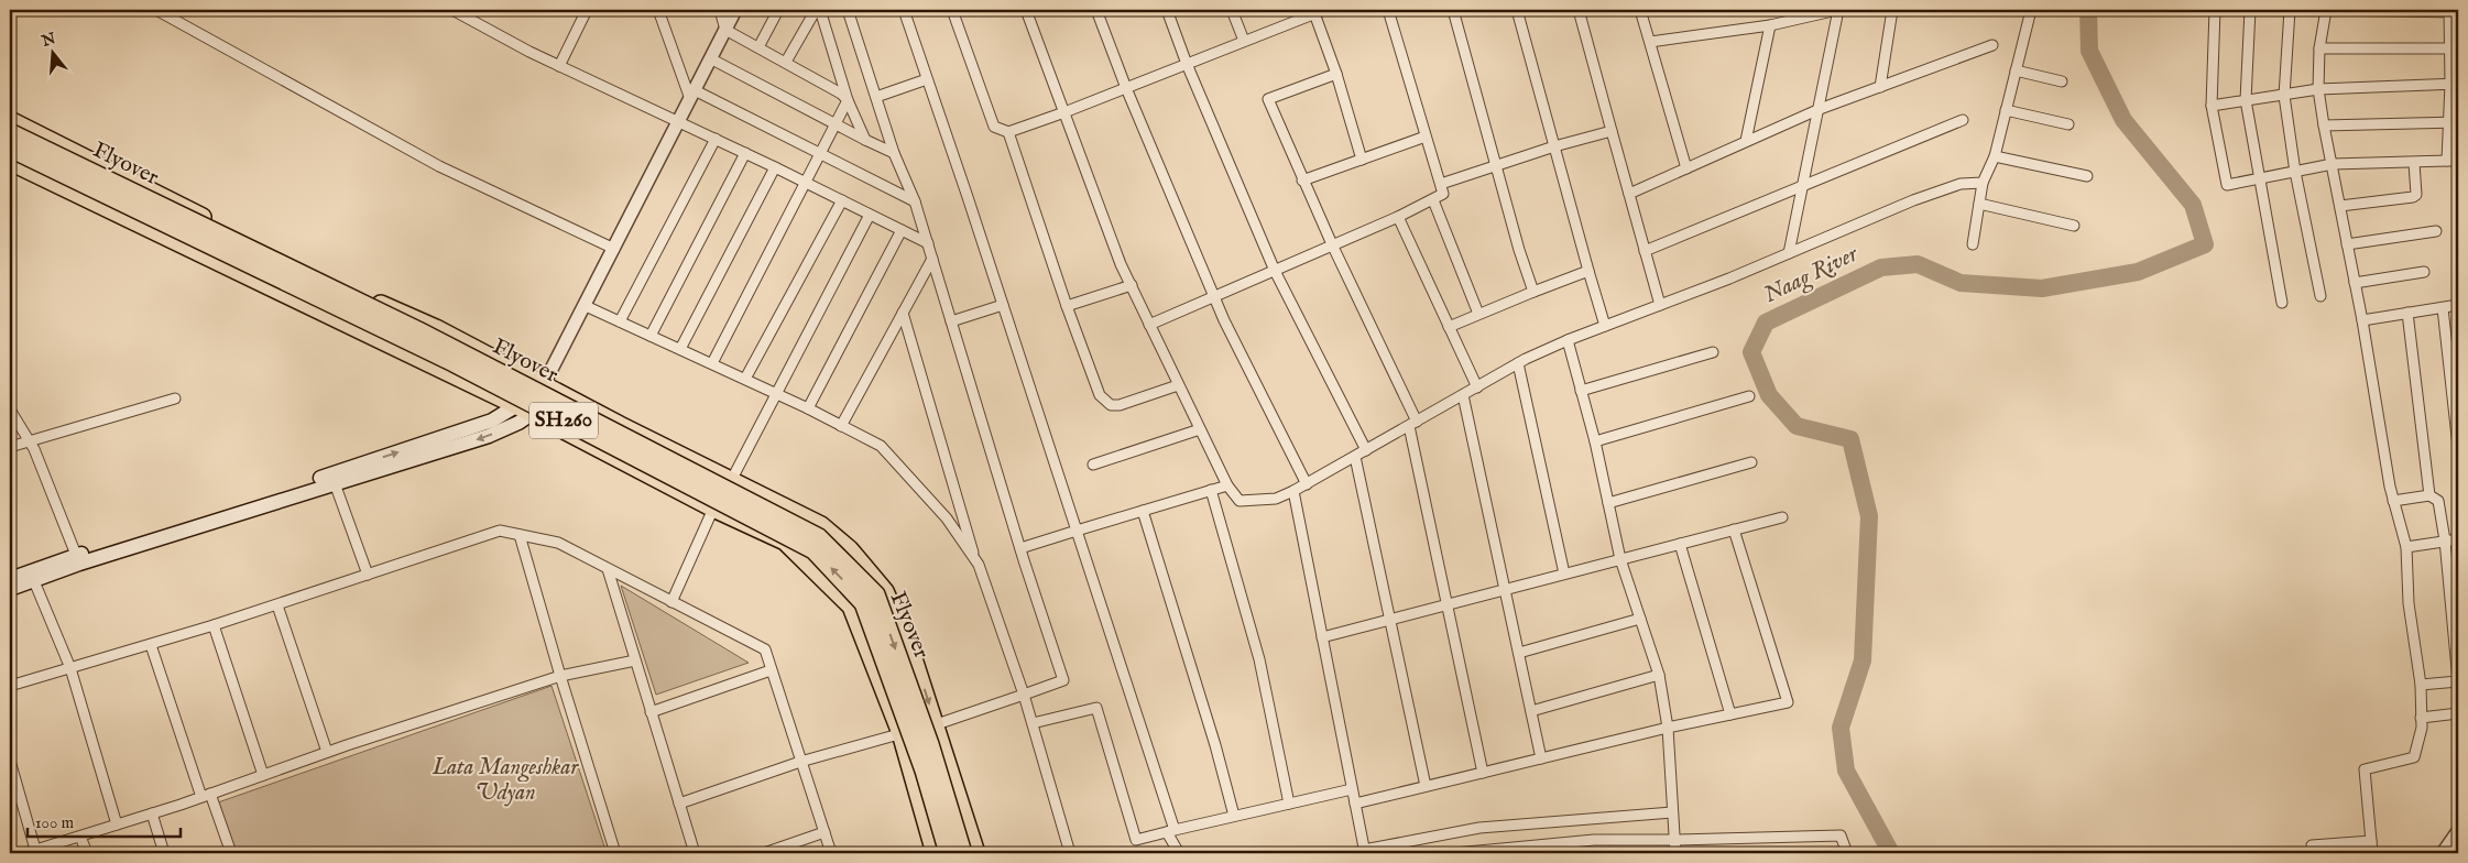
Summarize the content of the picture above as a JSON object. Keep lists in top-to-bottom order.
{
  "streets": {
    "highway": ["Flyover", "SH260"]
  },
  "water": ["Naag River"],
  "parks": ["Lata Mangeshkar Udyan"],
  "scale_bar": "100 m",
  "north": "top"
}
